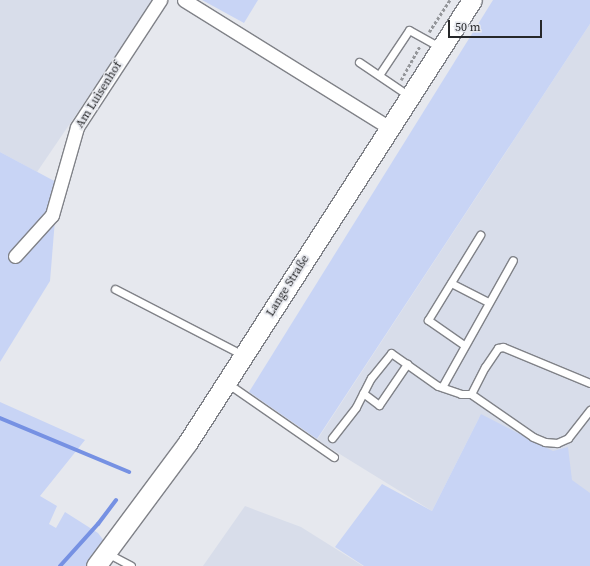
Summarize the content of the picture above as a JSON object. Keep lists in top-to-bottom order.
{
  "streets": {
    "street": ["Am Luisenhof", "Lange Straße"]
  },
  "scale_bar": "50 m"
}
